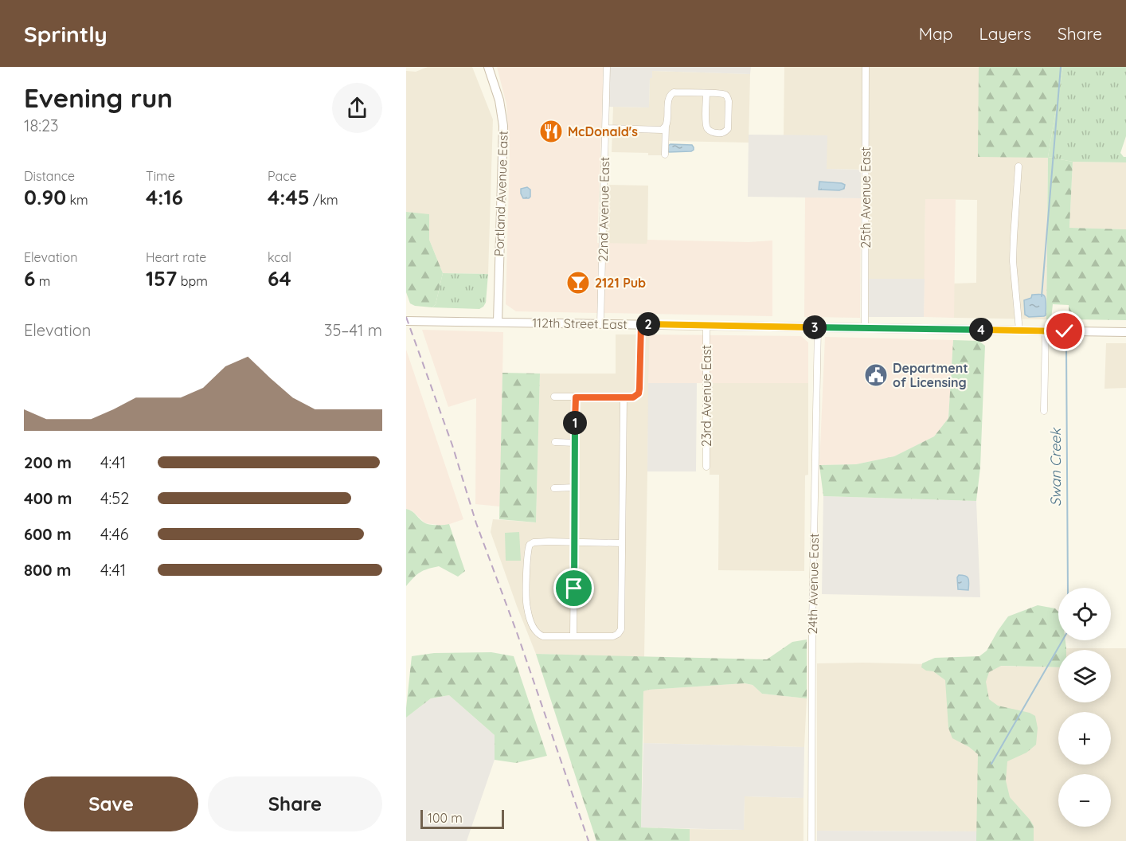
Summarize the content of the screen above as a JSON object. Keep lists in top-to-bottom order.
{
  "streets": {
    "main road": ["Portland Avenue East", "112th Street East"],
    "street": [
      "25th Avenue East",
      "22nd Avenue East",
      "23rd Avenue East",
      "24th Avenue East"
    ]
  },
  "crossings": [
    ["Portland Avenue East", "112th Street East"],
    ["25th Avenue East", "112th Street East"],
    ["22nd Avenue East", "112th Street East"],
    ["112th Street East", "23rd Avenue East"],
    ["112th Street East", "24th Avenue East"]
  ],
  "water": ["Swan Creek"],
  "places": {
    "restaurant": ["McDonald's"],
    "bar": ["2121 Pub"],
    "public building": ["Department of Licensing"]
  },
  "scale_bar": "100 m",
  "page": {
    "header": "Sprintly",
    "nav": ["Map", "Layers", "Share"],
    "heading": ["Evening run", "18:23"],
    "stats": [
      ["Distance", "0.90 km"],
      ["Time", "4:16"],
      ["Pace", "4:45 /km"],
      ["Elevation", "6 m"],
      ["Heart rate", "157 bpm"],
      ["kcal", "64"]
    ],
    "chart": ["Elevation", "35–41 m"],
    "pins": [
      "2",
      "3",
      "4",
      "1"
    ],
    "list": [
      {
        "name": "200 m",
        "note": "4:41"
      },
      {
        "name": "400 m",
        "note": "4:52"
      },
      {
        "name": "600 m",
        "note": "4:46"
      },
      {
        "name": "800 m",
        "note": "4:41"
      }
    ],
    "map_buttons": ["+", "−"],
    "buttons": ["Save", "Share"],
    "scale": "100 m"
  }
}
